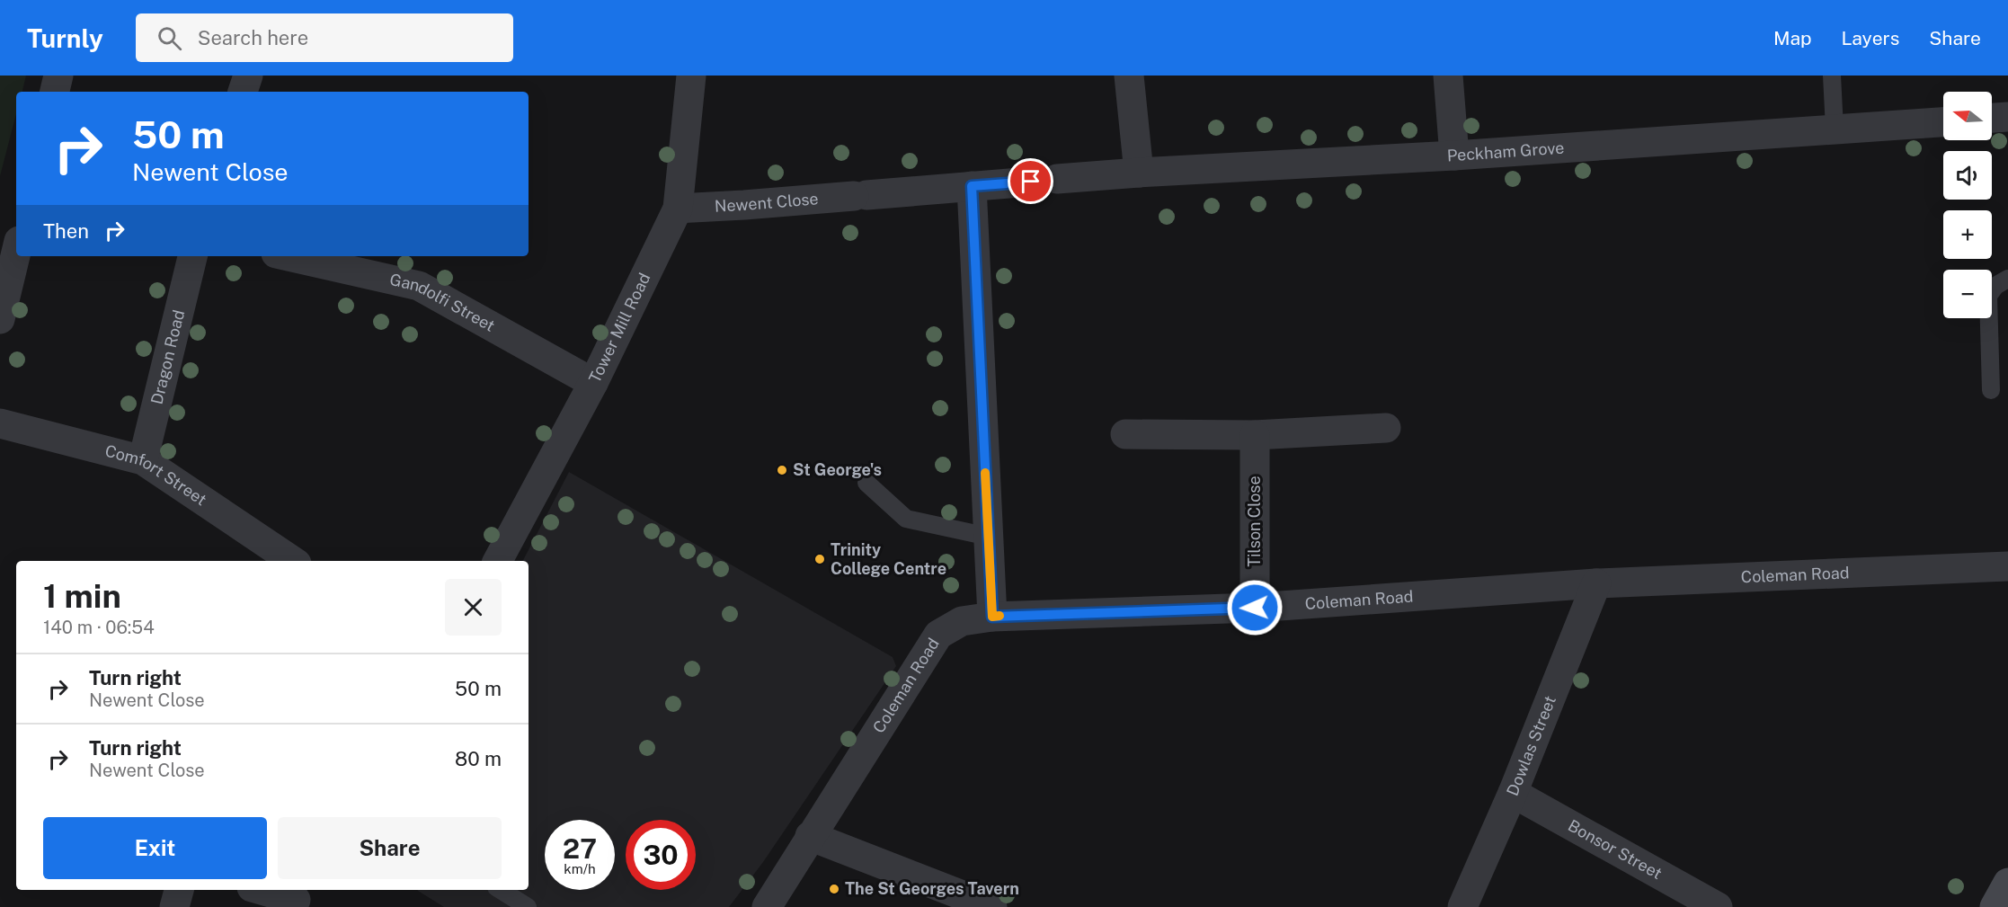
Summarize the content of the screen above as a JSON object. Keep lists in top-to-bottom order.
{
  "streets": {
    "street": [
      "Peckham Grove",
      "Newent Close",
      "Gandolfi Street",
      "Tower Mill Road",
      "Dragon Road",
      "Comfort Street",
      "Tilson Close",
      "Coleman Road",
      "Dowlas Street",
      "Bonsor Street"
    ]
  },
  "crossings": [
    ["Peckham Grove", "Newent Close"],
    ["Newent Close", "Tower Mill Road"],
    ["Gandolfi Street", "Tower Mill Road"],
    ["Dragon Road", "Comfort Street"],
    ["Tilson Close", "Coleman Road"],
    ["Coleman Road", "Dowlas Street"],
    ["Dowlas Street", "Bonsor Street"]
  ],
  "places": ["St George's", "Trinity College Centre", "The St Georges Tavern"],
  "north": "left",
  "page": {
    "header": "Turnly",
    "search": "Search here",
    "nav": ["Map", "Layers", "Share"],
    "map_buttons": ["+", "−"],
    "turn": ["50 m", "Newent Close"],
    "then": "Then",
    "heading": ["1 min", "140 m · 06:54"],
    "list": [
      {
        "name": "Turn right",
        "note": "Newent Close",
        "value": "50 m"
      },
      {
        "name": "Turn right",
        "note": "Newent Close",
        "value": "80 m"
      }
    ],
    "buttons": ["Exit", "Share"],
    "speed": "27 km/h",
    "limit": "30"
  }
}
